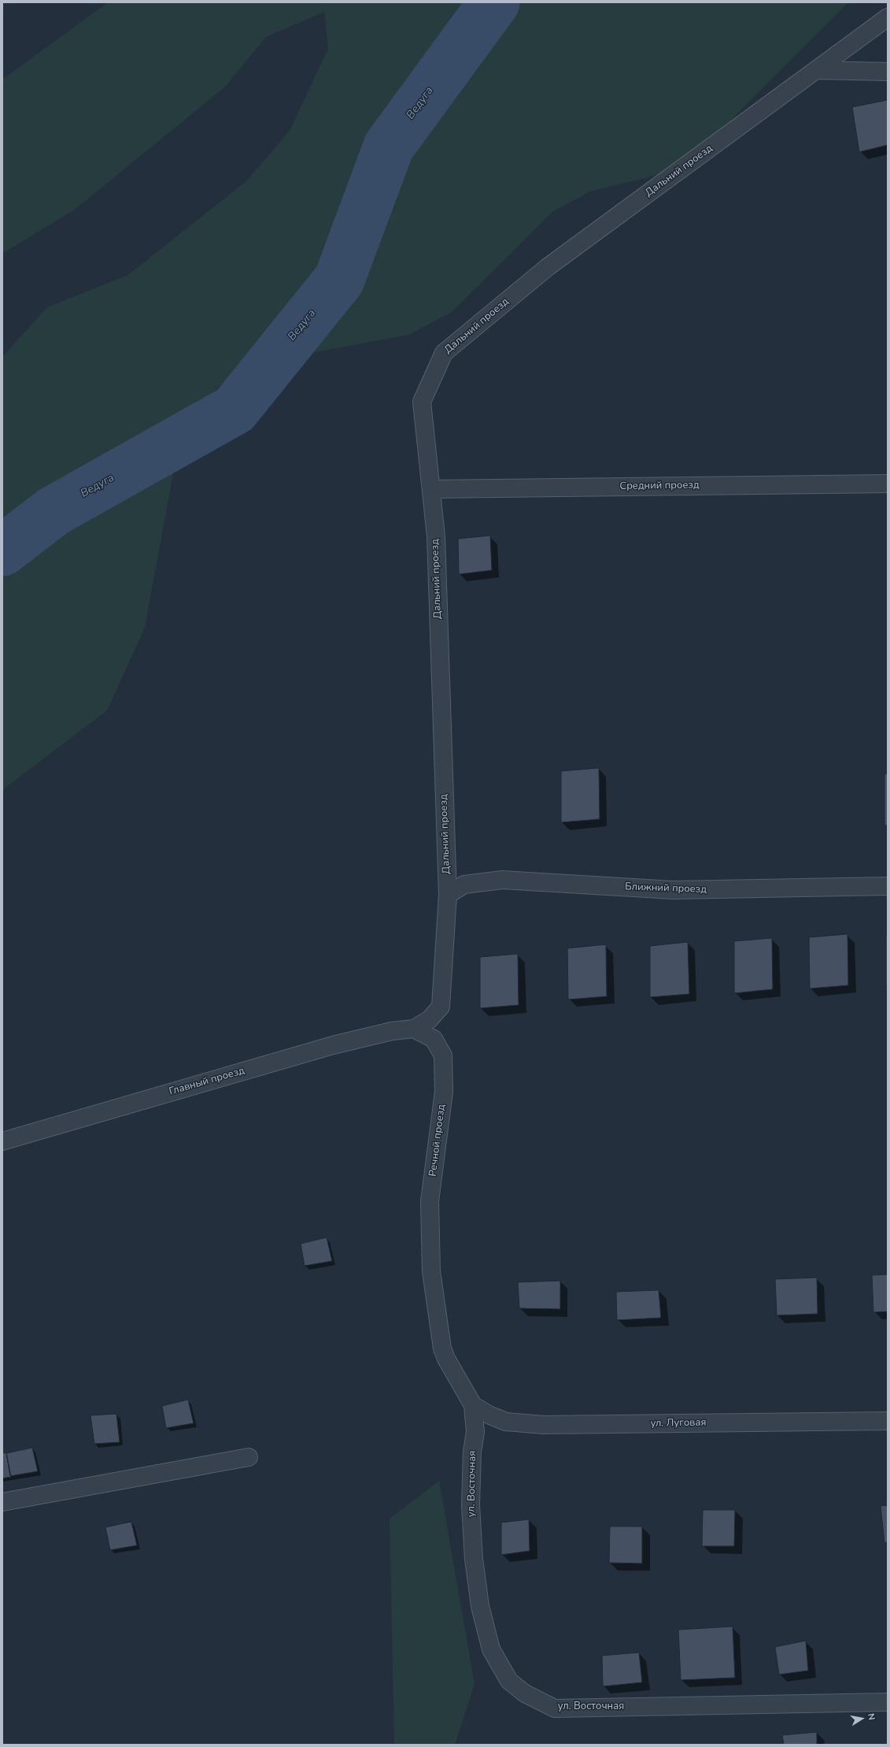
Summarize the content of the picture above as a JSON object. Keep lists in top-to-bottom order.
{
  "streets": {
    "street": [
      "Дальний проезд",
      "Средний проезд",
      "Ближний проезд",
      "Главный проезд",
      "Речной проезд",
      "ул. Луговая",
      "ул. Восточная"
    ]
  },
  "crossings": [
    ["Дальний проезд", "Средний проезд"],
    ["Дальний проезд", "Ближний проезд"],
    ["Главный проезд", "Речной проезд"],
    ["Речной проезд", "ул. Луговая"],
    ["Речной проезд", "ул. Восточная"],
    ["ул. Луговая", "ул. Восточная"]
  ],
  "water": ["Ведуга"],
  "north": "right"
}
